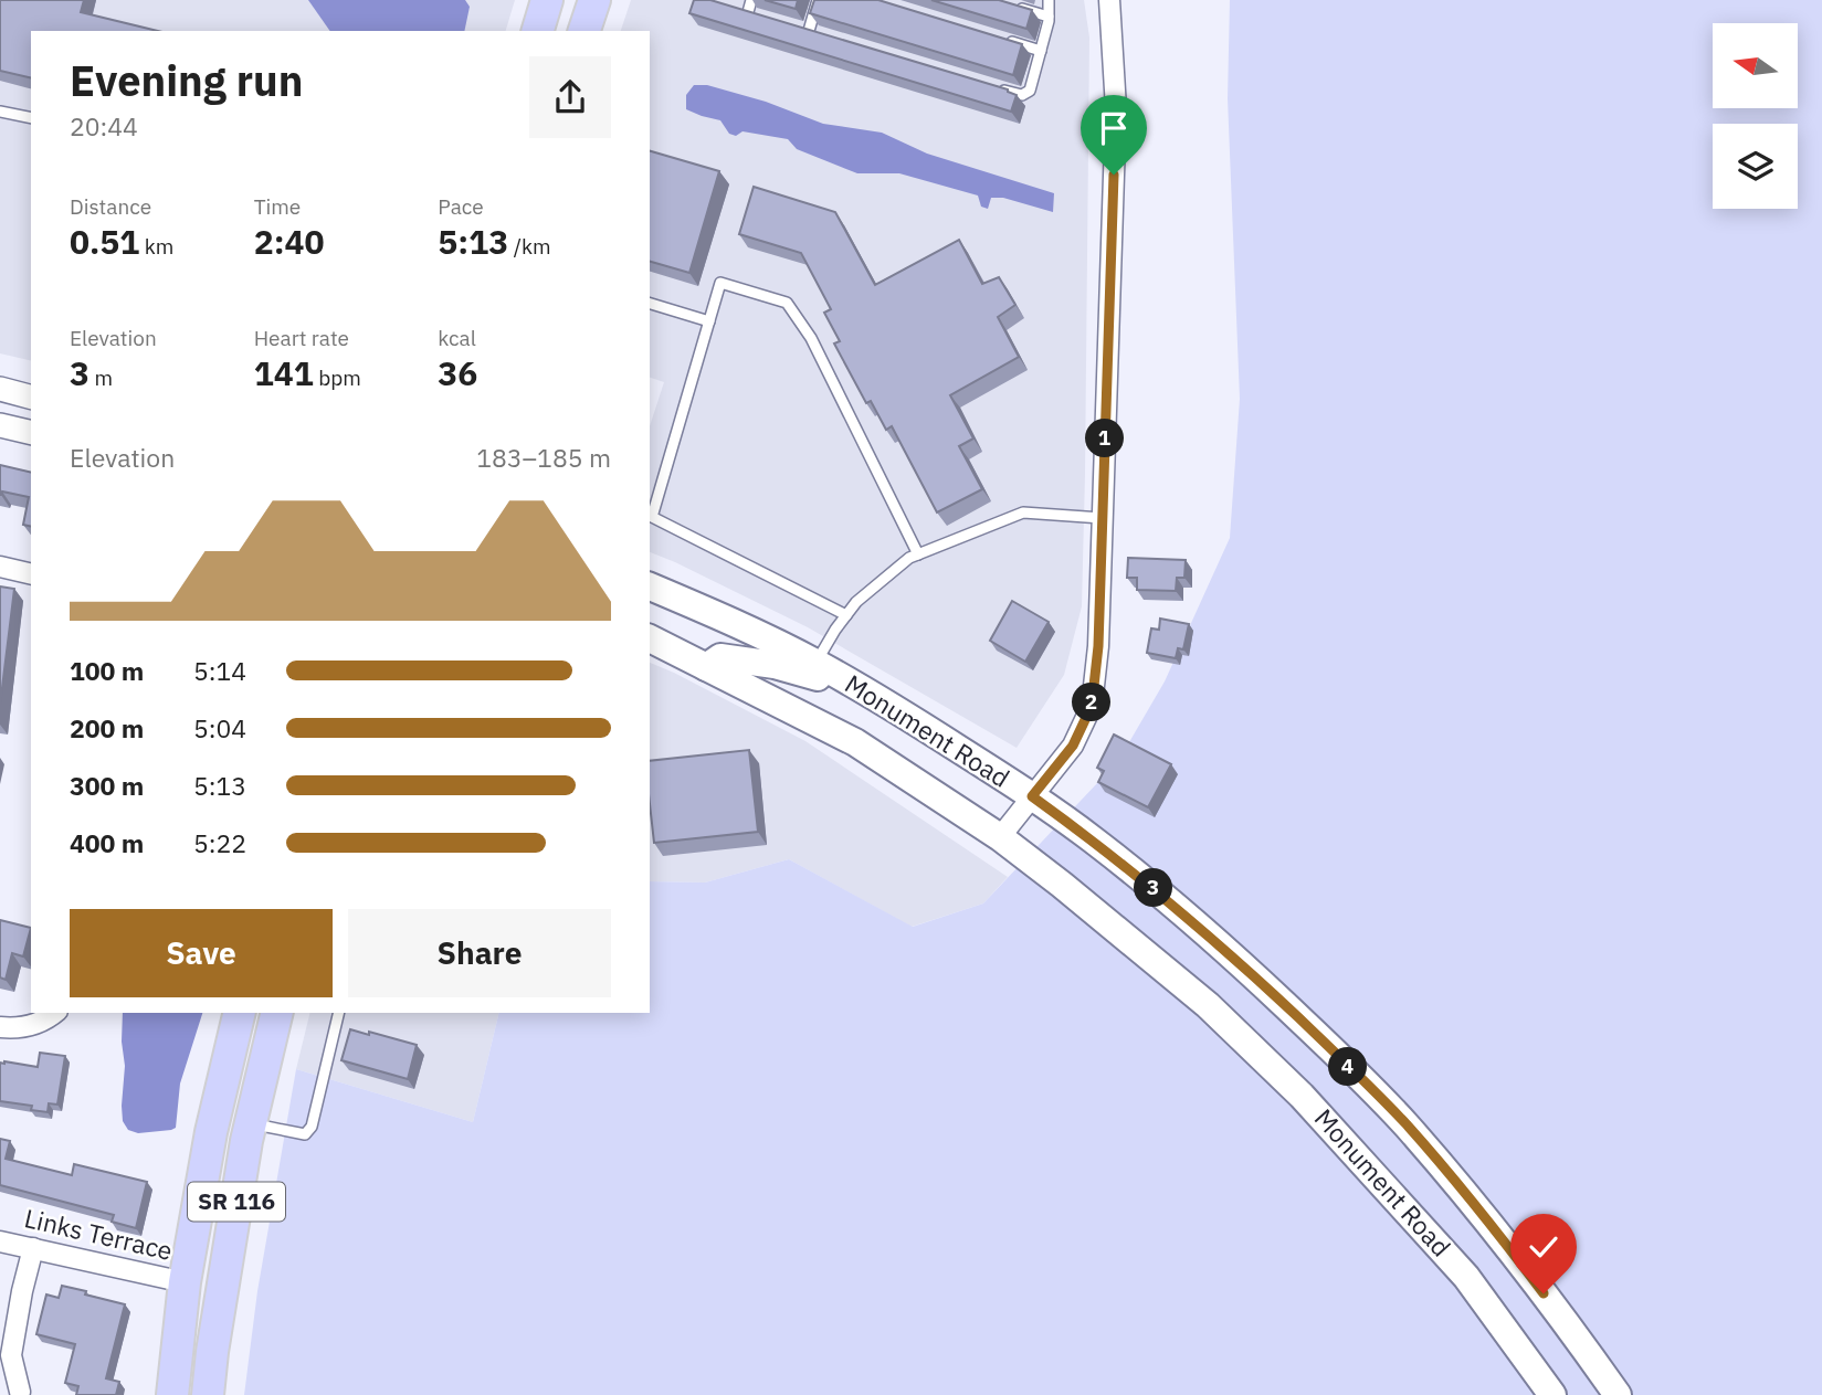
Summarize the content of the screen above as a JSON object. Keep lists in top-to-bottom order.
{
  "streets": {
    "main road": ["Monument Road", "SR 116"],
    "street": ["Links Terrace"]
  },
  "crossings": [
    ["SR 116", "Links Terrace"]
  ],
  "north": "left",
  "page": {
    "heading": ["Evening run", "20:44"],
    "stats": [
      ["Distance", "0.51 km"],
      ["Time", "2:40"],
      ["Pace", "5:13 /km"],
      ["Elevation", "3 m"],
      ["Heart rate", "141 bpm"],
      ["kcal", "36"]
    ],
    "pins": [
      "1",
      "2",
      "3",
      "4"
    ],
    "chart": ["Elevation", "183–185 m"],
    "list": [
      {
        "name": "100 m",
        "note": "5:14"
      },
      {
        "name": "200 m",
        "note": "5:04"
      },
      {
        "name": "300 m",
        "note": "5:13"
      },
      {
        "name": "400 m",
        "note": "5:22"
      }
    ],
    "buttons": ["Save", "Share"]
  }
}
